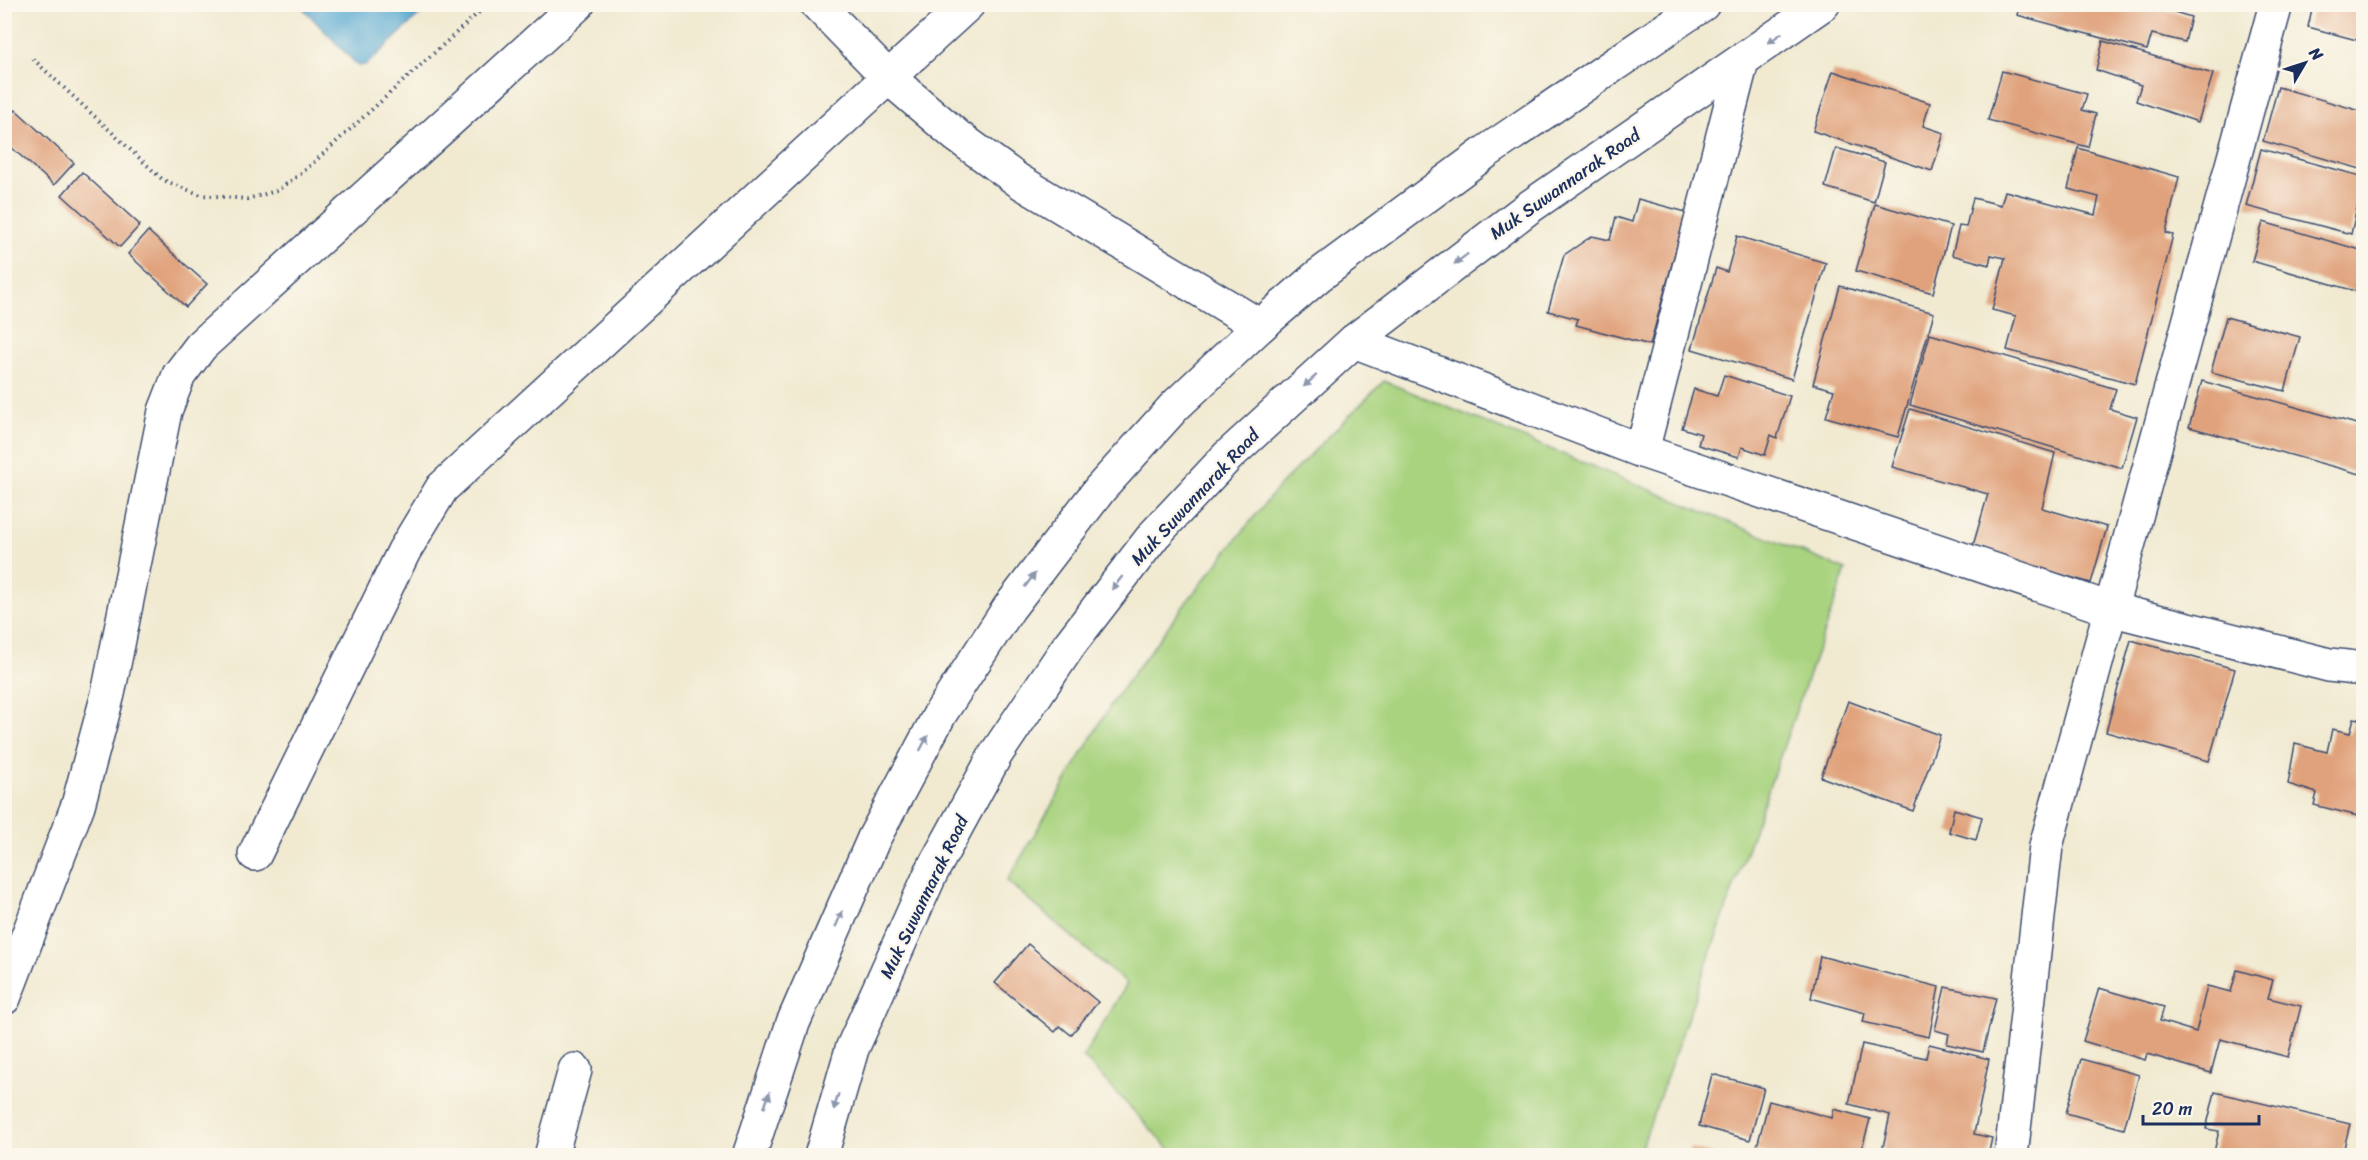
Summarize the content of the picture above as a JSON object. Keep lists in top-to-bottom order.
{
  "streets": {
    "street": ["Muk Suwannarak Road"]
  },
  "scale_bar": "20 m",
  "north": "top right"
}
